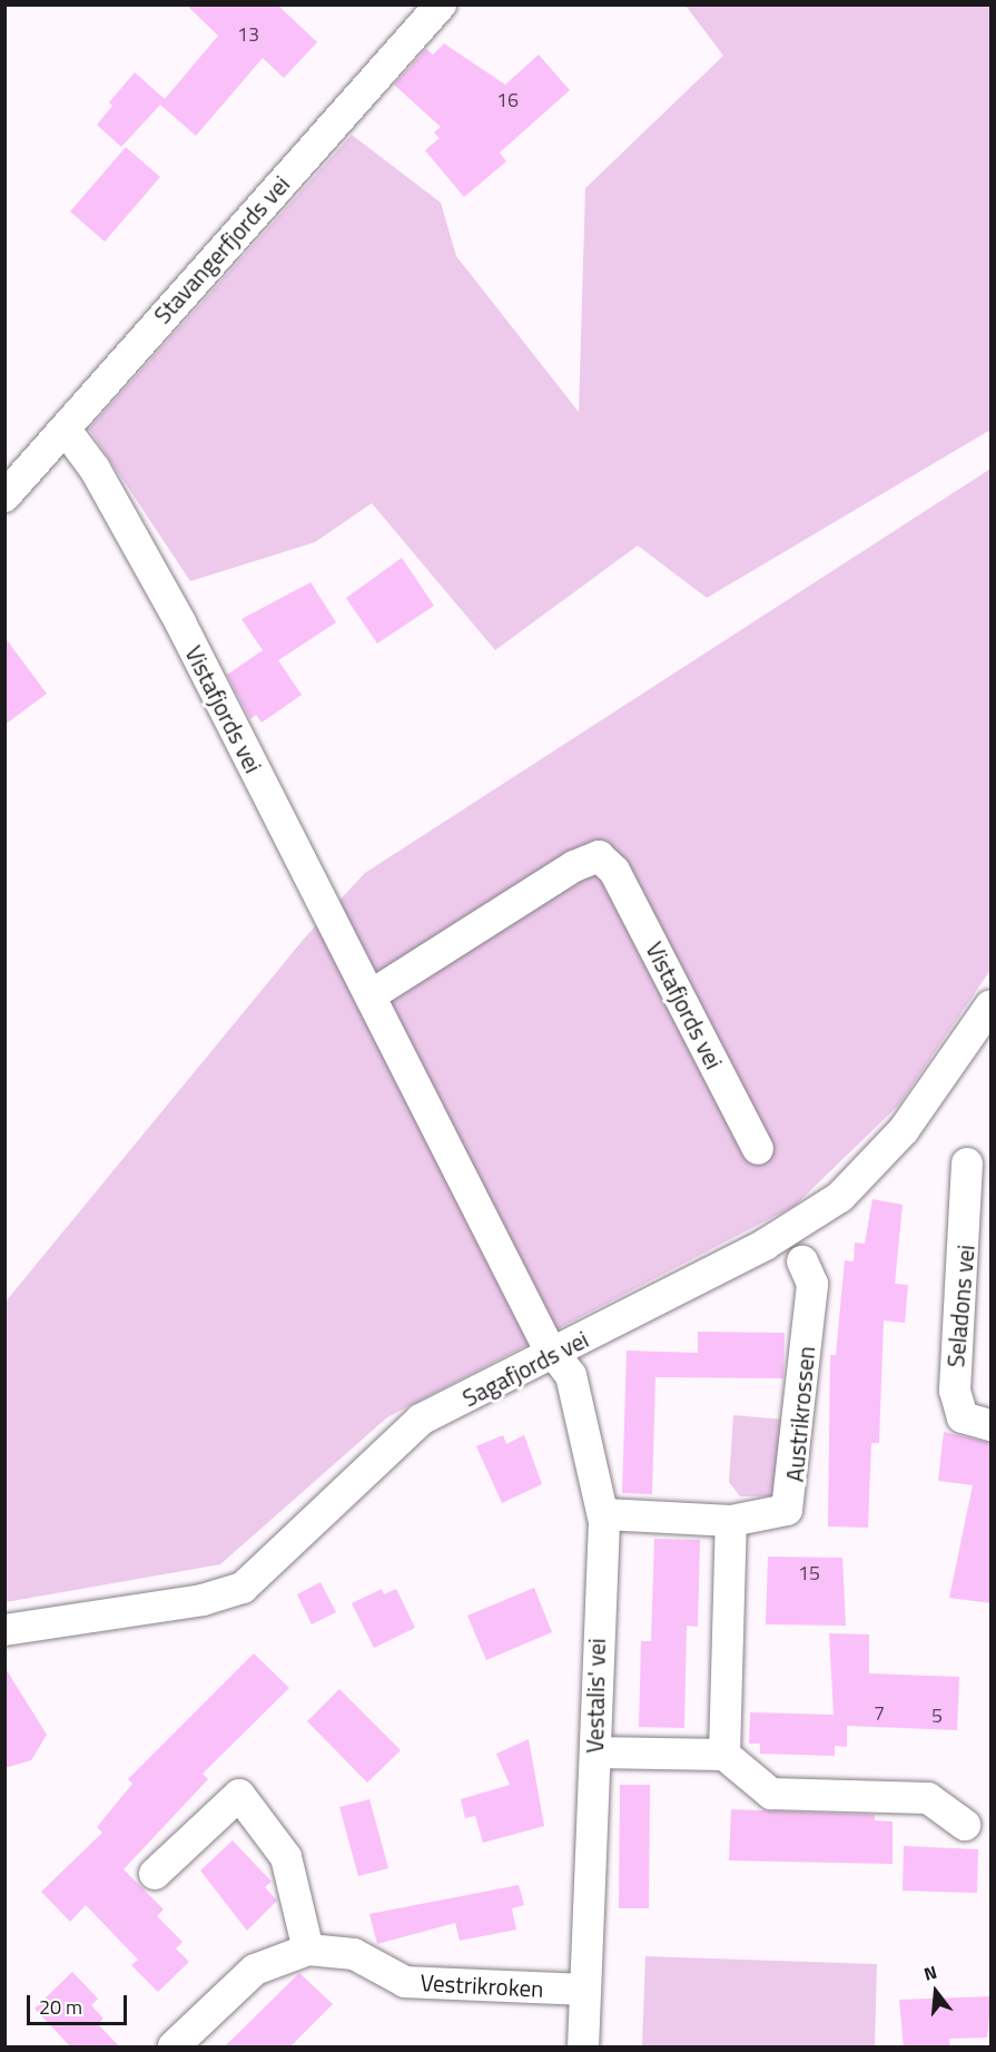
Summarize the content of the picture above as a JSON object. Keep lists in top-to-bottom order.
{
  "streets": {
    "street": [
      "Stavangerfjords vei",
      "Vistafjords vei",
      "Seladons vei",
      "Sagafjords vei",
      "Austrikrossen",
      "Vestalis' vei",
      "Vestrikroken"
    ]
  },
  "crossings": [
    ["Stavangerfjords vei", "Vistafjords vei"],
    ["Vistafjords vei", "Sagafjords vei"],
    ["Vistafjords vei", "Vestalis' vei"],
    ["Sagafjords vei", "Vestalis' vei"],
    ["Austrikrossen", "Vestalis' vei"],
    ["Vestalis' vei", "Vestrikroken"]
  ],
  "house_numbers": [
    "13",
    "16",
    "15",
    "7",
    "5"
  ],
  "scale_bar": "20 m",
  "north": "top"
}
